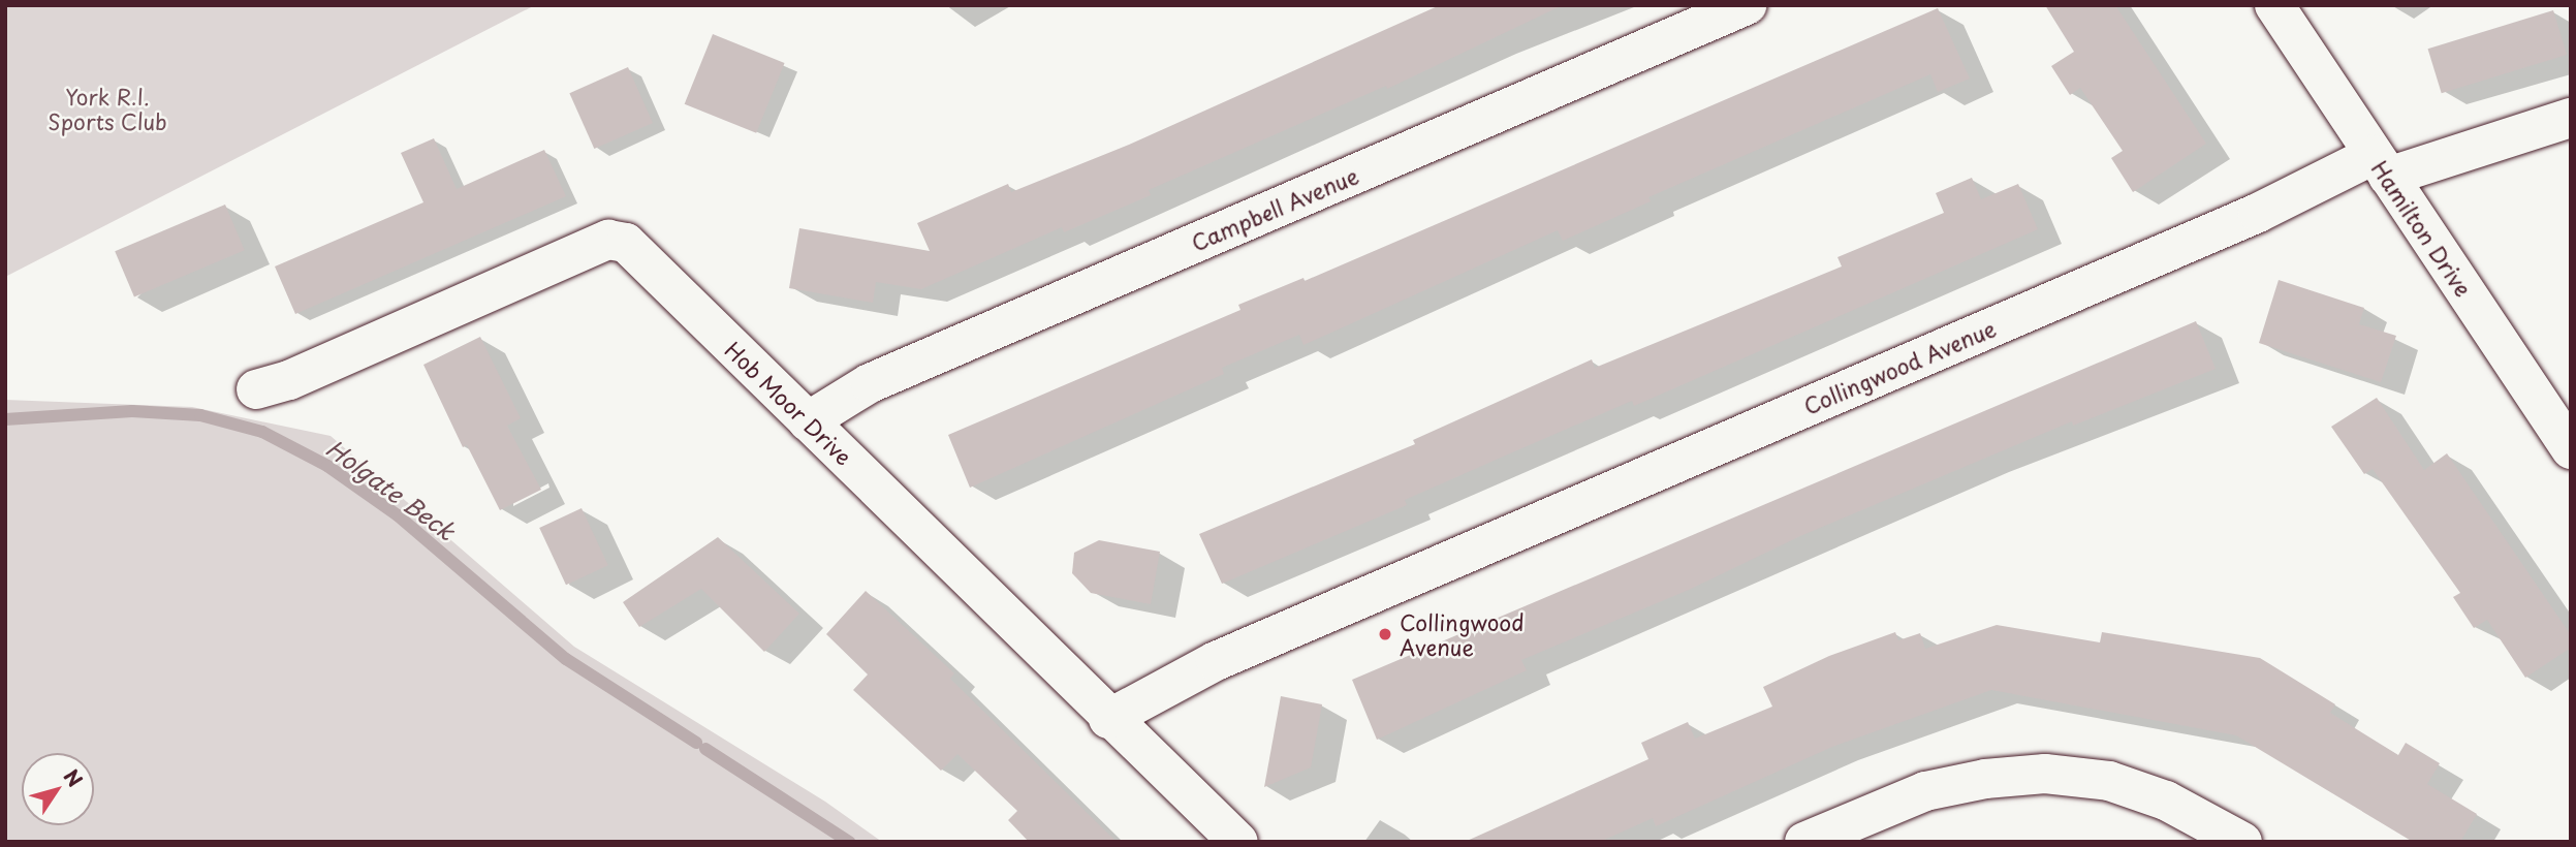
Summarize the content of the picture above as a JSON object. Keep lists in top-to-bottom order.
{
  "streets": {
    "street": [
      "Campbell Avenue",
      "Hamilton Drive",
      "Collingwood Avenue",
      "Hob Moor Drive"
    ]
  },
  "crossings": [
    ["Campbell Avenue", "Hob Moor Drive"],
    ["Hamilton Drive", "Collingwood Avenue"],
    ["Collingwood Avenue", "Hob Moor Drive"]
  ],
  "water": ["Holgate Beck"],
  "parks": ["York R.I. Sports Club"],
  "places": ["Collingwood Avenue"],
  "north": "top right"
}
